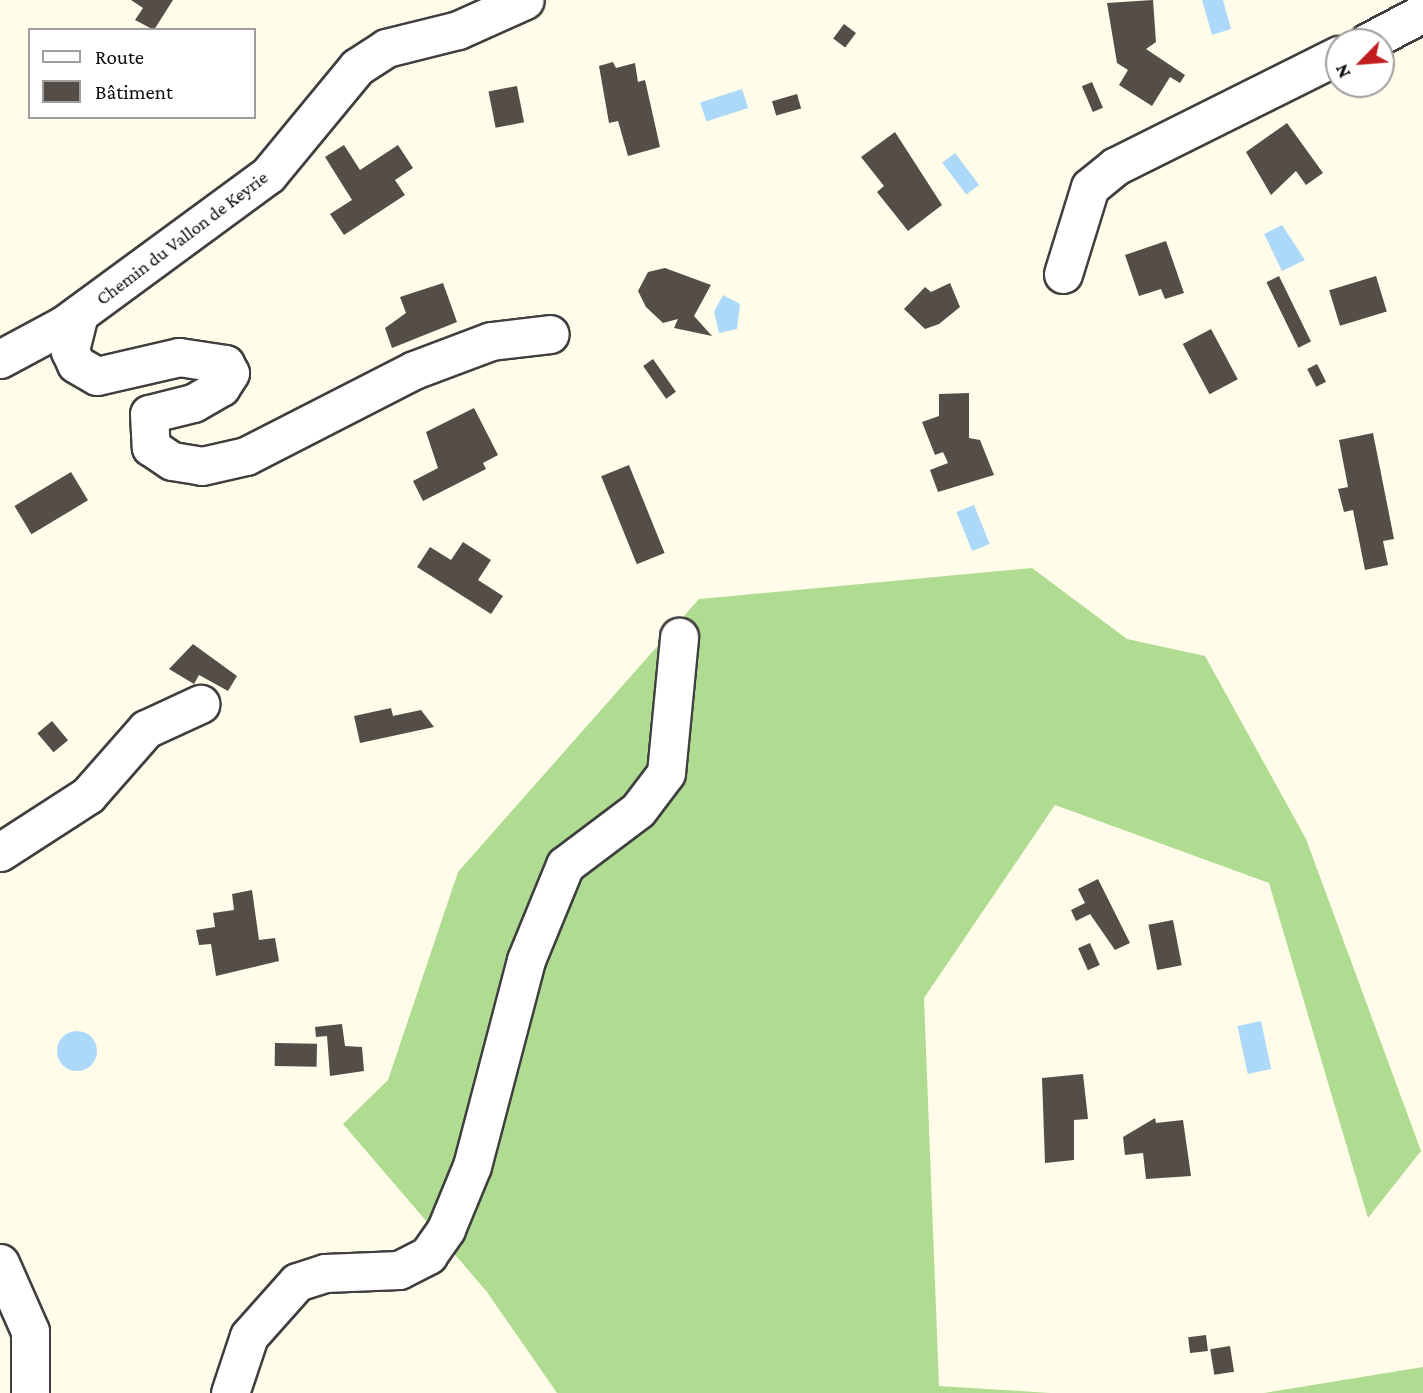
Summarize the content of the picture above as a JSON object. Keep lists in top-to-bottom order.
{
  "streets": {
    "street": ["Chemin du Vallon de Keyrie"]
  },
  "legend": ["Route", "Bâtiment"],
  "north": "bottom left"
}
